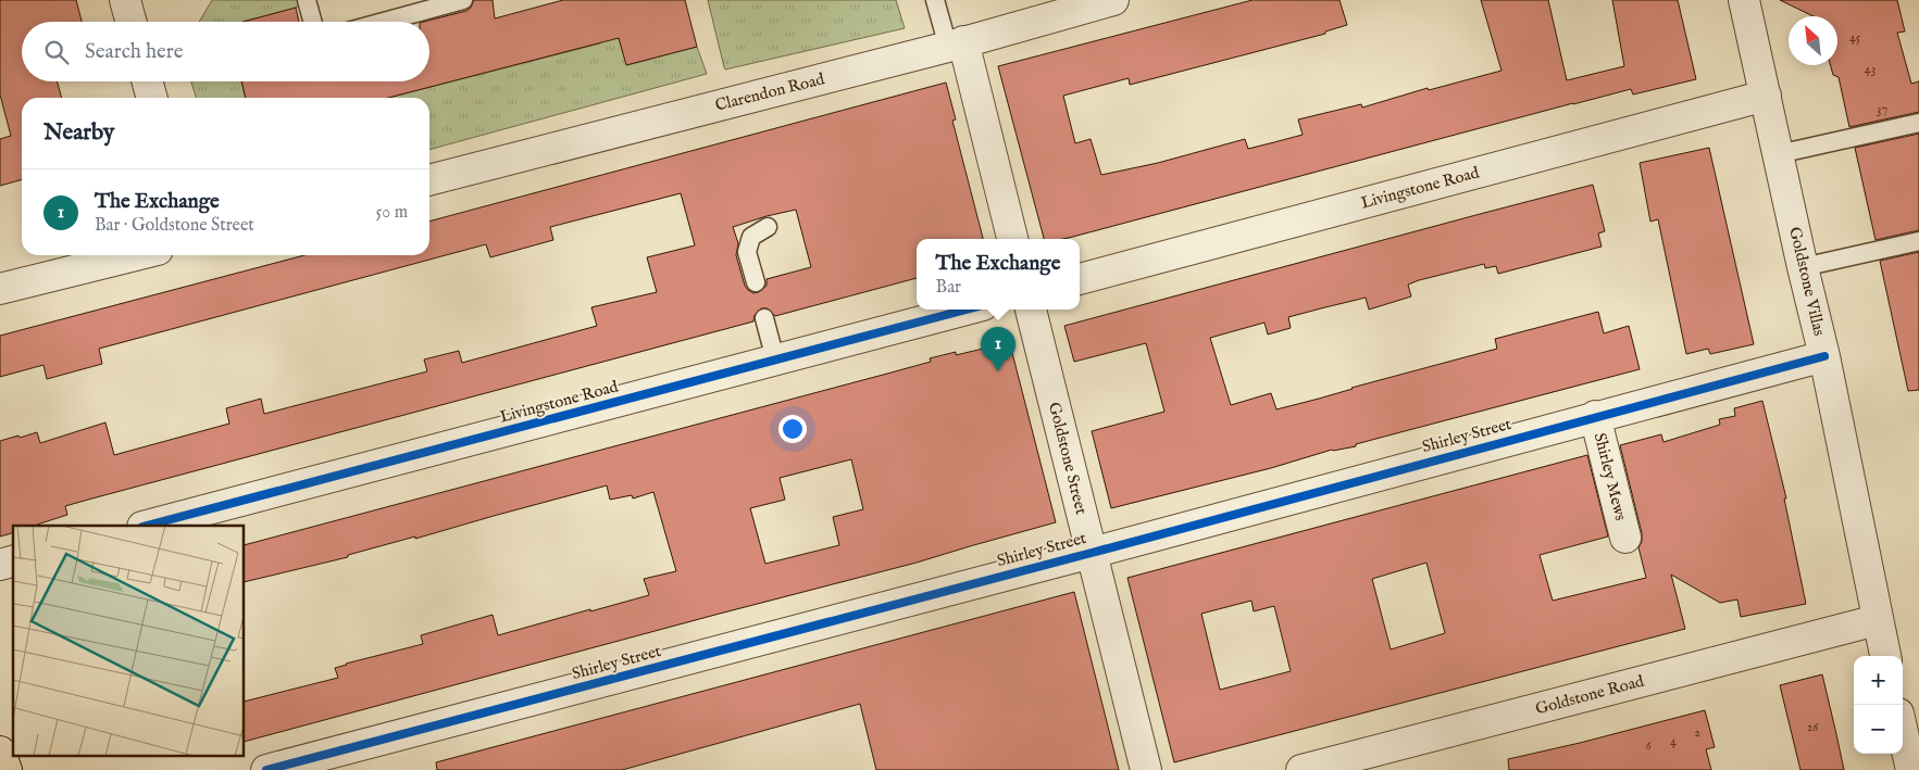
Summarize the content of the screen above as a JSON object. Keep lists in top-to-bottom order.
{
  "streets": {
    "street": [
      "Clarendon Road",
      "Livingstone Road",
      "Goldstone Villas",
      "Shirley Street",
      "Goldstone Street",
      "Shirley Mews",
      "Goldstone Road"
    ]
  },
  "crossings": [
    ["Livingstone Road", "Goldstone Villas"],
    ["Goldstone Villas", "Shirley Street"],
    ["Goldstone Villas", "Goldstone Road"],
    ["Shirley Street", "Goldstone Street"],
    ["Shirley Street", "Shirley Mews"]
  ],
  "house_numbers": [
    "45",
    "43",
    "37",
    "26",
    "2",
    "4",
    "6"
  ],
  "north": "top left",
  "page": {
    "search": "Search here",
    "heading": "Nearby",
    "list": [
      {
        "mark": "1",
        "name": "The Exchange",
        "note": "Bar · Goldstone Street",
        "value": "50 m"
      }
    ],
    "popup": ["The Exchange", "Bar"],
    "pins": "1",
    "map_buttons": ["+", "−"]
  }
}
